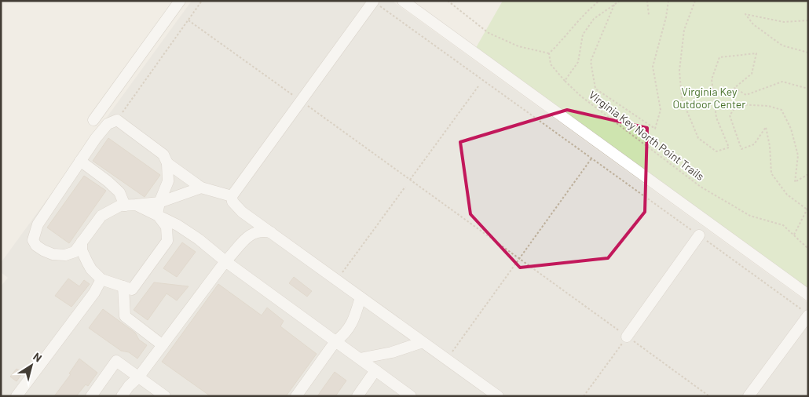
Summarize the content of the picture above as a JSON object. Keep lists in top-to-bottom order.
{
  "streets": {
    "path": ["Virginia Key North Point Trails"]
  },
  "parks": ["Virginia Key Outdoor Center"],
  "north": "top right"
}
